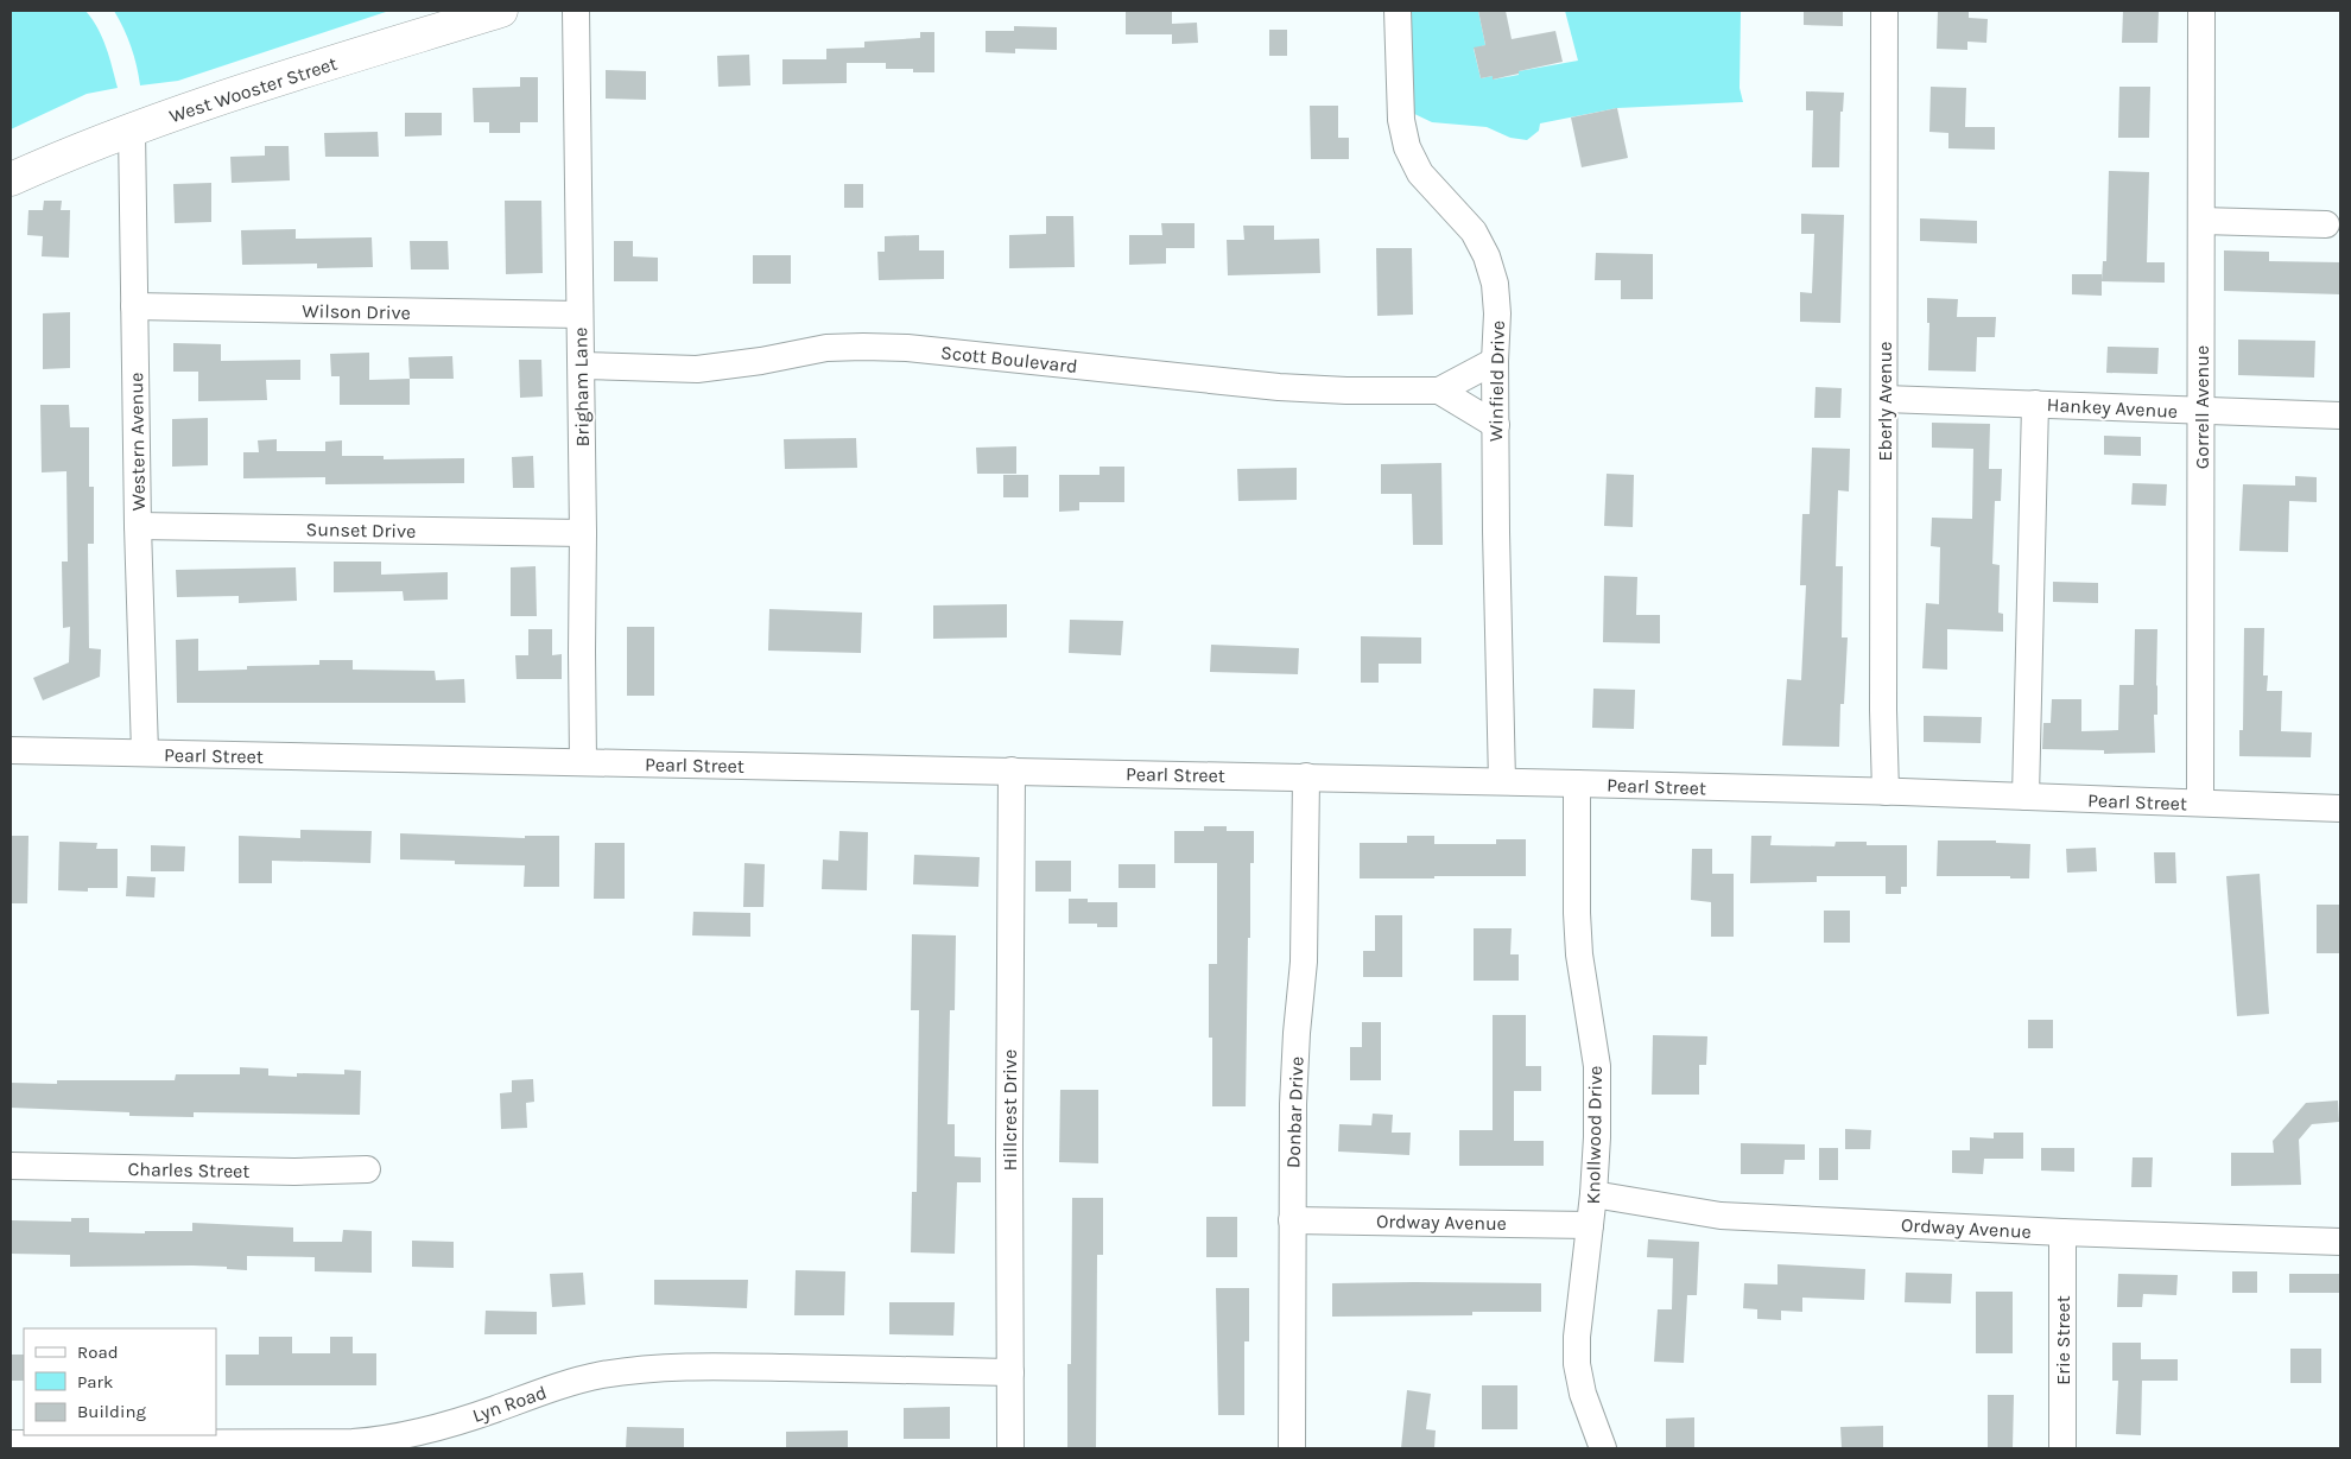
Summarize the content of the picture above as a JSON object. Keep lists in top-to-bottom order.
{
  "streets": {
    "main road": ["West Wooster Street"],
    "street": [
      "Wilson Drive",
      "Scott Boulevard",
      "Winfield Drive",
      "Brigham Lane",
      "Eberly Avenue",
      "Hankey Avenue",
      "Gorrell Avenue",
      "Western Avenue",
      "Sunset Drive",
      "Pearl Street",
      "Hillcrest Drive",
      "Donbar Drive",
      "Knollwood Drive",
      "Charles Street",
      "Ordway Avenue",
      "Erie Street",
      "Lyn Road"
    ]
  },
  "crossings": [
    ["West Wooster Street", "Western Avenue"],
    ["Wilson Drive", "Brigham Lane"],
    ["Wilson Drive", "Western Avenue"],
    ["Scott Boulevard", "Winfield Drive"],
    ["Scott Boulevard", "Brigham Lane"],
    ["Winfield Drive", "Pearl Street"],
    ["Brigham Lane", "Sunset Drive"],
    ["Brigham Lane", "Pearl Street"],
    ["Eberly Avenue", "Hankey Avenue"],
    ["Eberly Avenue", "Pearl Street"],
    ["Hankey Avenue", "Gorrell Avenue"],
    ["Gorrell Avenue", "Pearl Street"],
    ["Western Avenue", "Sunset Drive"],
    ["Western Avenue", "Pearl Street"],
    ["Pearl Street", "Hillcrest Drive"],
    ["Pearl Street", "Donbar Drive"],
    ["Pearl Street", "Knollwood Drive"],
    ["Hillcrest Drive", "Lyn Road"],
    ["Donbar Drive", "Ordway Avenue"],
    ["Knollwood Drive", "Ordway Avenue"],
    ["Ordway Avenue", "Erie Street"]
  ],
  "legend": ["Road", "Park", "Building"]
}
